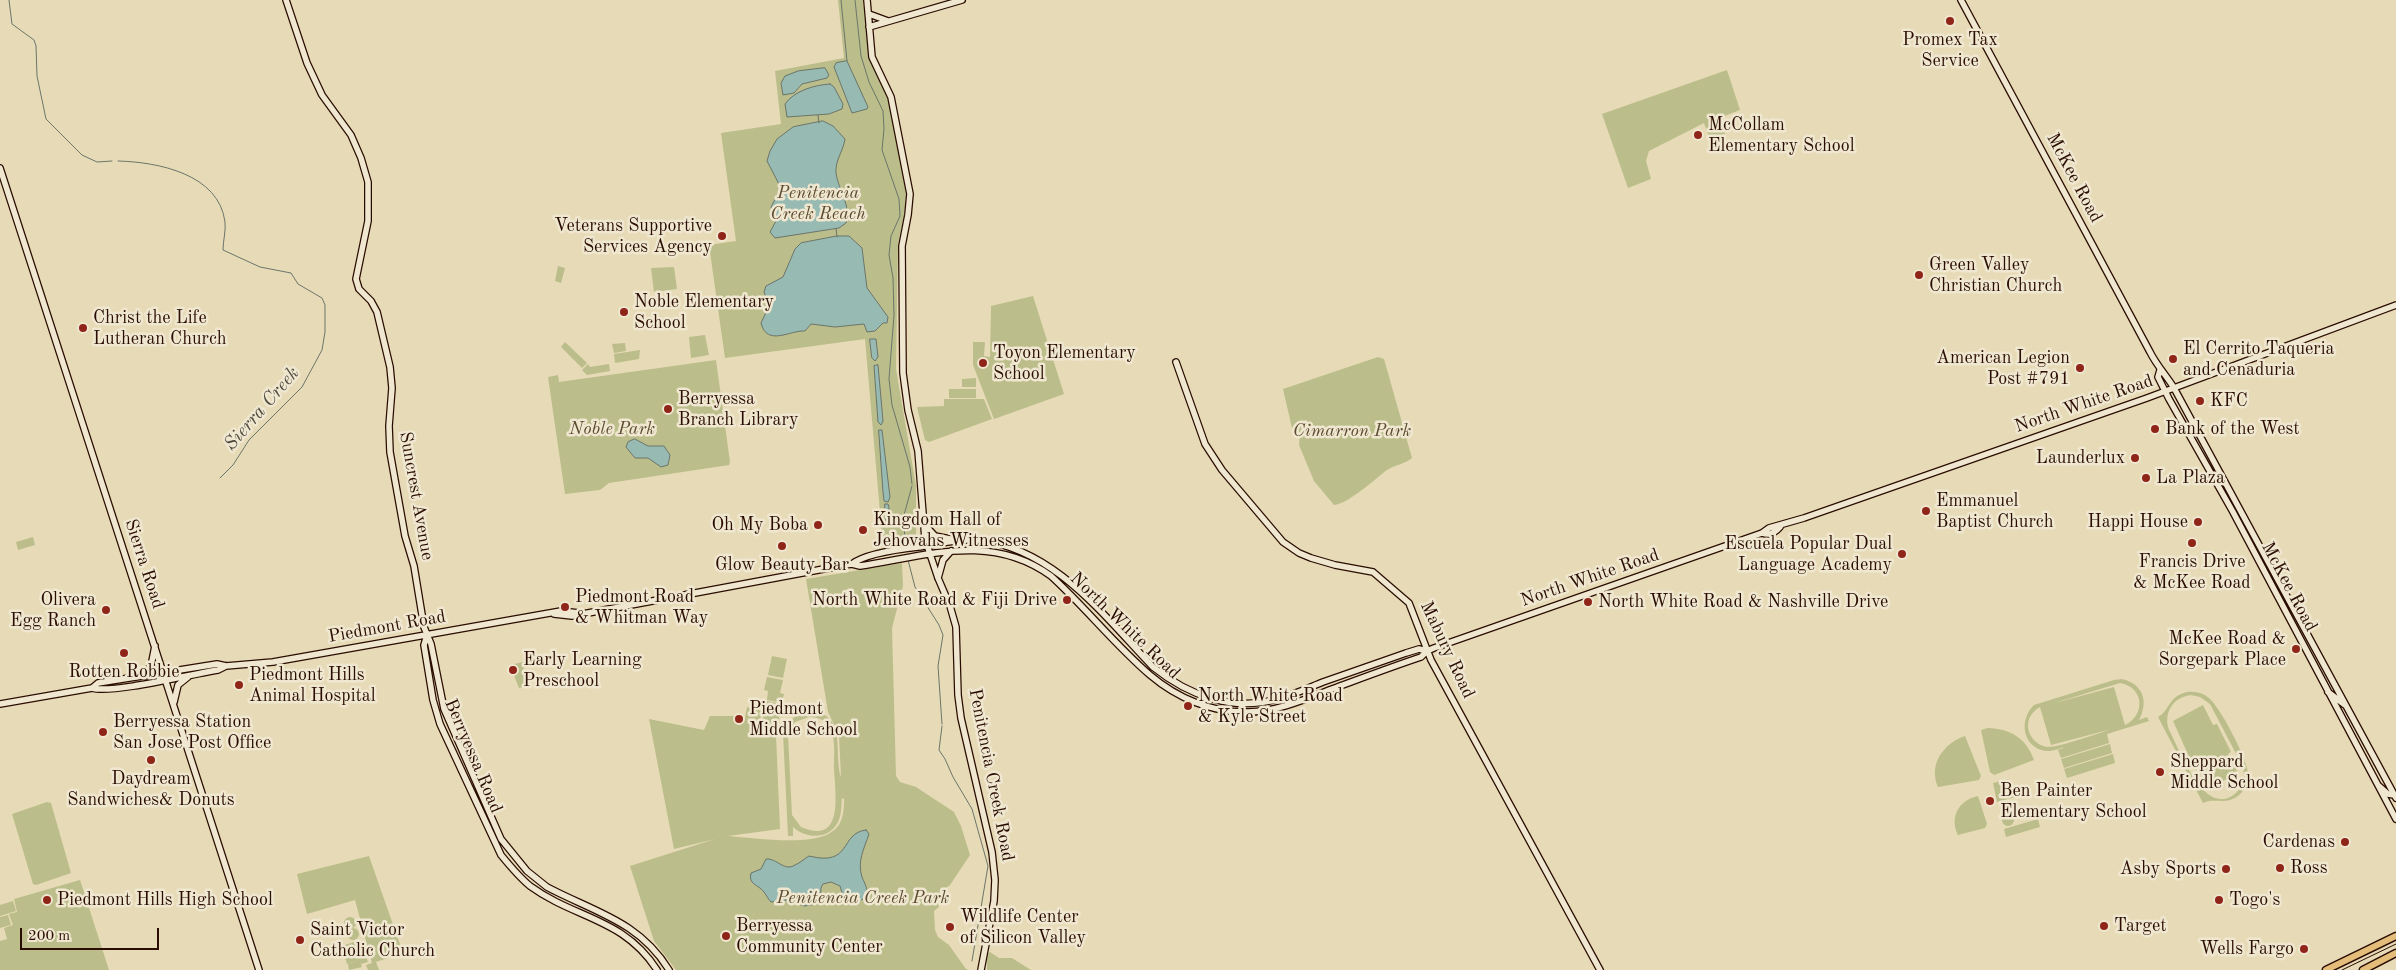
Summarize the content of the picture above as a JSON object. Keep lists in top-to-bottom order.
{
  "streets": {
    "main road": [
      "McKee Road",
      "North White Road",
      "Suncrest Avenue",
      "Sierra Road",
      "Piedmont Road",
      "Mabury Road",
      "Berryessa Road",
      "Penitencia Creek Road"
    ]
  },
  "crossings": [
    ["McKee Road", "North White Road"],
    ["North White Road", "Piedmont Road"],
    ["North White Road", "Mabury Road"],
    ["North White Road", "Penitencia Creek Road"],
    ["Suncrest Avenue", "Piedmont Road"],
    ["Suncrest Avenue", "Berryessa Road"],
    ["Sierra Road", "Piedmont Road"],
    ["Piedmont Road", "Berryessa Road"]
  ],
  "water": ["Sierra Creek"],
  "parks": [
    "Penitencia Creek Reach",
    "Noble Park",
    "Cimarron Park",
    "Penitencia Creek Park"
  ],
  "places": [
    "Promex Tax Service",
    "McCollam Elementary School",
    "Veterans Supportive Services Agency",
    "Green Valley Christian Church",
    "Noble Elementary School",
    "Christ the Life Lutheran Church",
    "El Cerrito Taqueria and Cenaduria",
    "Toyon Elementary School",
    "American Legion Post #791",
    "KFC",
    "Berryessa Branch Library",
    "Bank of the West",
    "Launderlux",
    "La Plaza",
    "Emmanuel Baptist Church",
    "Happi House",
    "Oh My Boba",
    "Kingdom Hall of Jehovahs Witnesses",
    "Francis Drive & McKee Road",
    "Glow Beauty Bar",
    "Escuela Popular Dual Language Academy",
    "North White Road & Fiji Drive",
    "North White Road & Nashville Drive",
    "Piedmont Road & Whitman Way",
    "Olivera Egg Ranch",
    "McKee Road & Sorgepark Place",
    "Rotten Robbie",
    "Early Learning Preschool",
    "Piedmont Hills Animal Hospital",
    "North White Road & Kyle Street",
    "Piedmont Middle School",
    "Berryessa Station San Jose Post Office",
    "Daydream Sandwiches& Donuts",
    "Sheppard Middle School",
    "Ben Painter Elementary School",
    "Cardenas",
    "Ross",
    "Asby Sports",
    "Piedmont Hills High School",
    "Togo's",
    "Target",
    "Wildlife Center of Silicon Valley",
    "Berryessa Community Center",
    "Saint Victor Catholic Church",
    "Wells Fargo"
  ],
  "scale_bar": "200 m"
}
